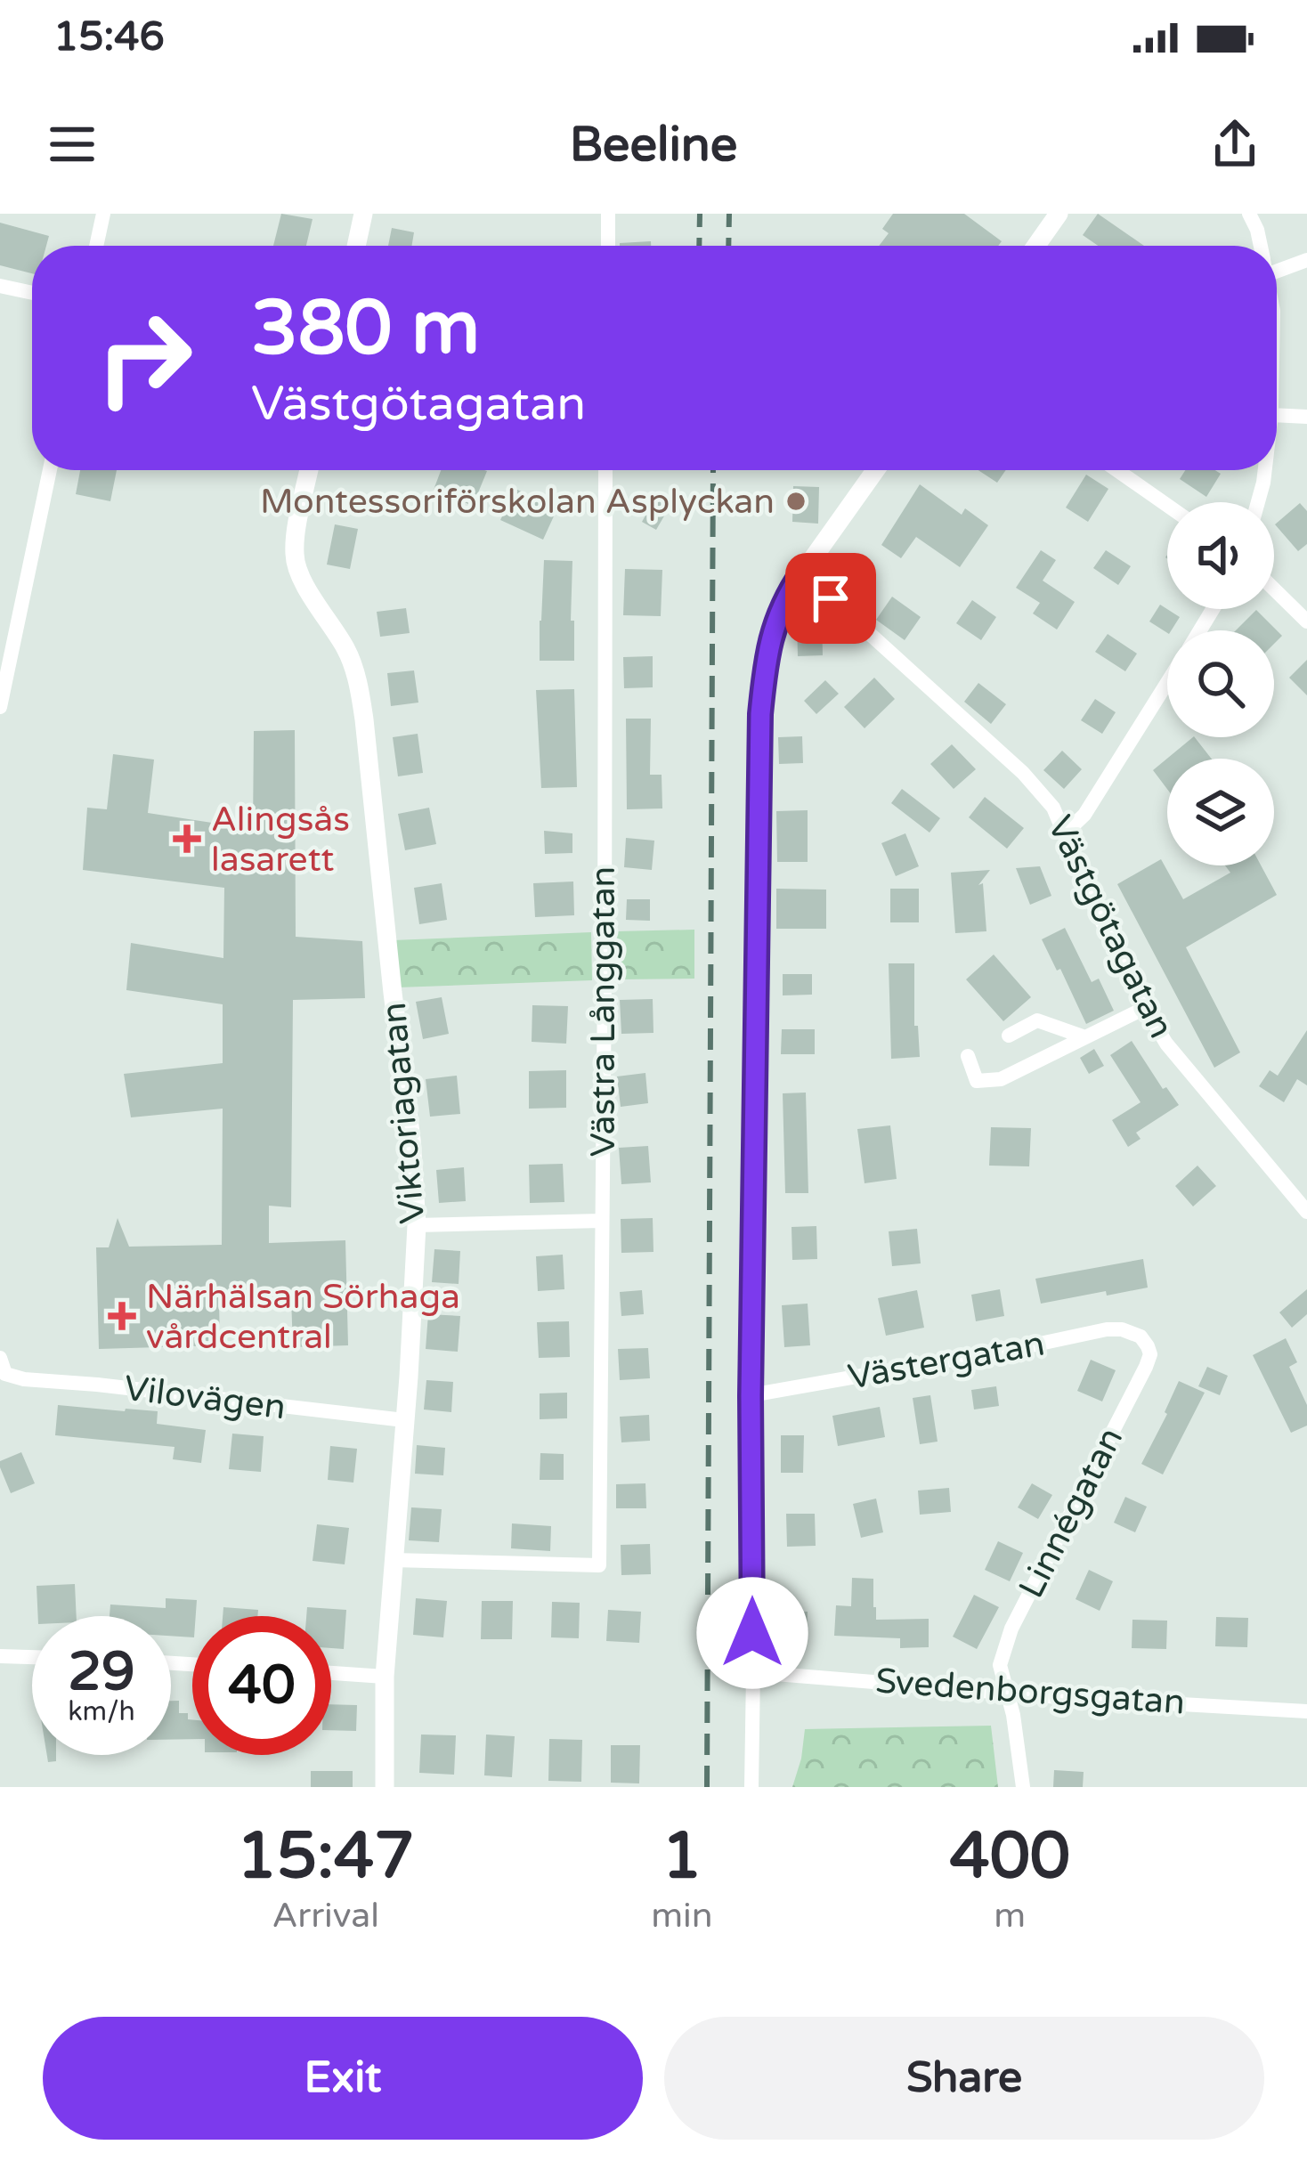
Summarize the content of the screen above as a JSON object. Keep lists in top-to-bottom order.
{
  "streets": {
    "street": [
      "Västgötagatan",
      "Västra Långgatan",
      "Viktoriagatan",
      "Västergatan",
      "Vilovägen",
      "Linnégatan",
      "Svedenborgsgatan"
    ]
  },
  "crossings": [
    ["Västra Långgatan", "Viktoriagatan"],
    ["Viktoriagatan", "Vilovägen"],
    ["Västergatan", "Linnégatan"],
    ["Linnégatan", "Svedenborgsgatan"]
  ],
  "places": {
    "other": ["Montessoriförskolan Asplyckan"],
    "health": ["Alingsås lasarett", "Närhälsan Sörhaga vårdcentral"]
  },
  "page": {
    "status": "15:46",
    "header": "Beeline",
    "turn": ["380 m", "Västgötagatan"],
    "speed": "29 km/h",
    "limit": "40",
    "eta": [
      "15:47",
      "Arrival",
      "1",
      "min",
      "400",
      "m"
    ],
    "buttons": ["Exit", "Share"]
  }
}
